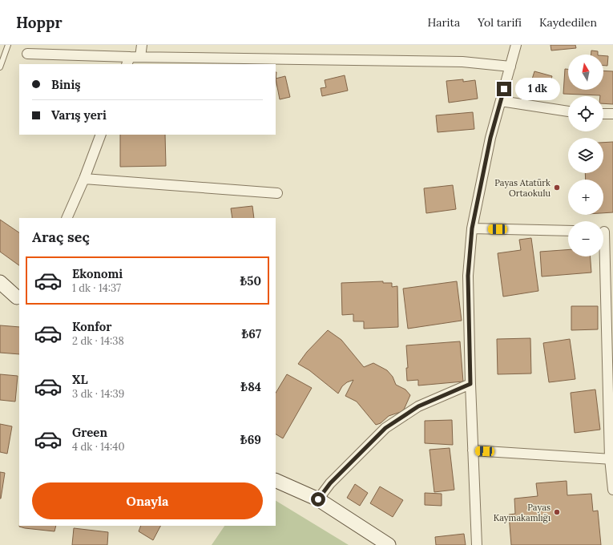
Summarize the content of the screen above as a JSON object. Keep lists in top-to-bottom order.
{
  "places": ["Payas Atatürk Ortaokulu", "Payas Kaymakamlığı"],
  "north": "top",
  "page": {
    "header": "Hoppr",
    "nav": ["Harita", "Yol tarifi", "Kaydedilen"],
    "map_buttons": ["+", "−"],
    "banner": ["Biniş", "Varış yeri"],
    "bubble": "1 dk",
    "heading": "Araç seç",
    "list": [
      {
        "name": "Ekonomi",
        "note": "1 dk · 14:37",
        "value": "₺50"
      },
      {
        "name": "Konfor",
        "note": "2 dk · 14:38",
        "value": "₺67"
      },
      {
        "name": "XL",
        "note": "3 dk · 14:39",
        "value": "₺84"
      },
      {
        "name": "Green",
        "note": "4 dk · 14:40",
        "value": "₺69"
      }
    ],
    "buttons": "Onayla"
  }
}
